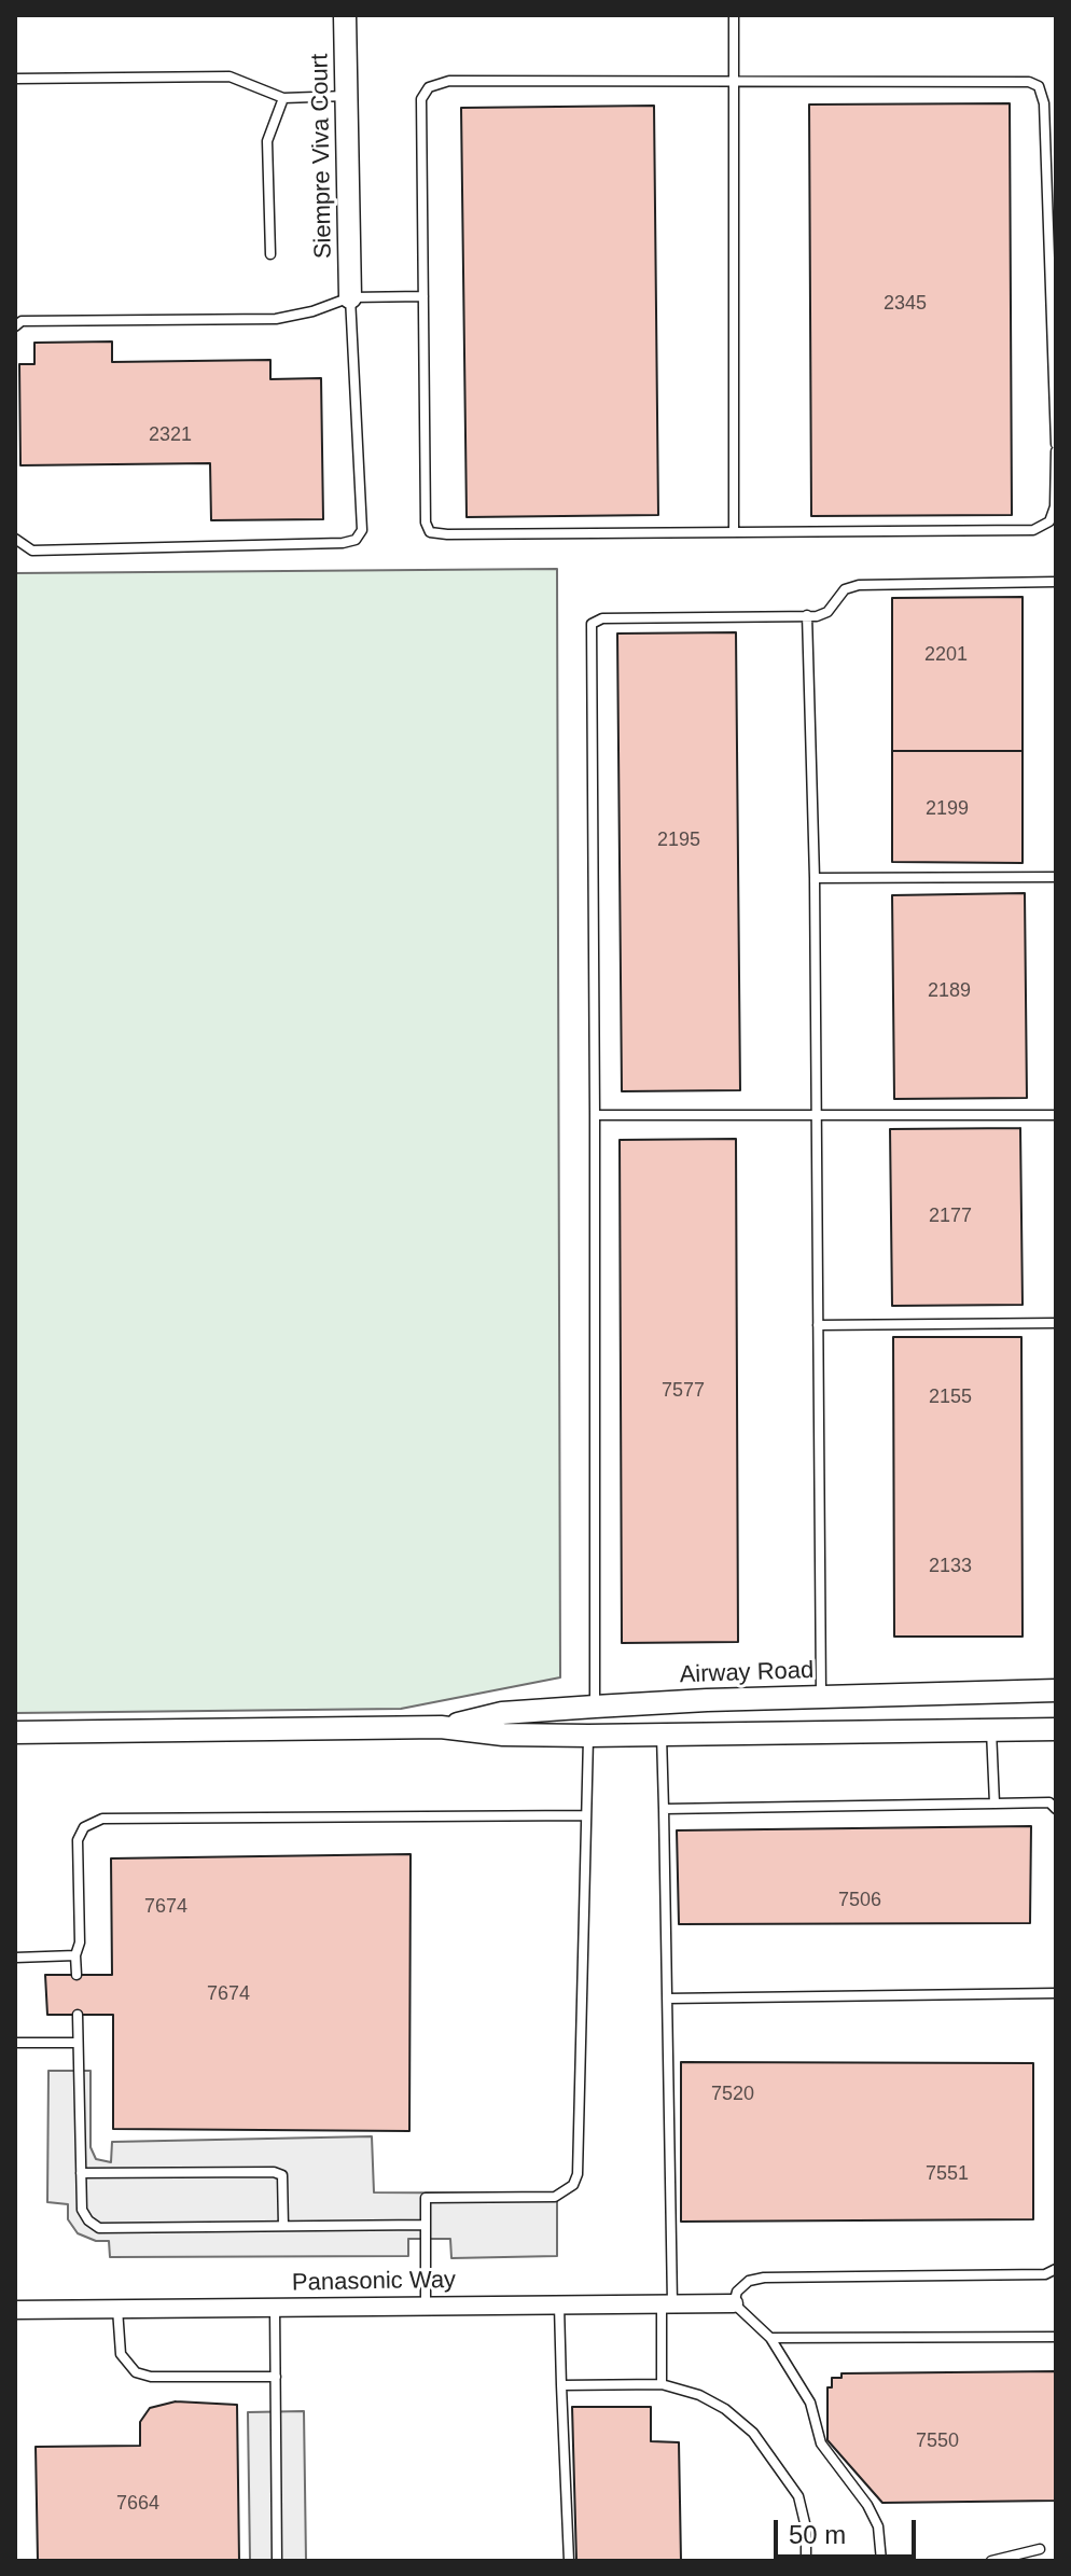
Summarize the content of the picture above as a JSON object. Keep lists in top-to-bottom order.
{
  "streets": {
    "street": ["Siempre Viva Court", "Airway Road", "Panasonic Way"]
  },
  "house_numbers": [
    "2345",
    "2321",
    "2201",
    "2199",
    "2195",
    "2189",
    "2177",
    "7577",
    "2155",
    "2133",
    "7506",
    "7674",
    "7674",
    "7520",
    "7551",
    "7550",
    "7664"
  ],
  "scale_bar": "50 m"
}
